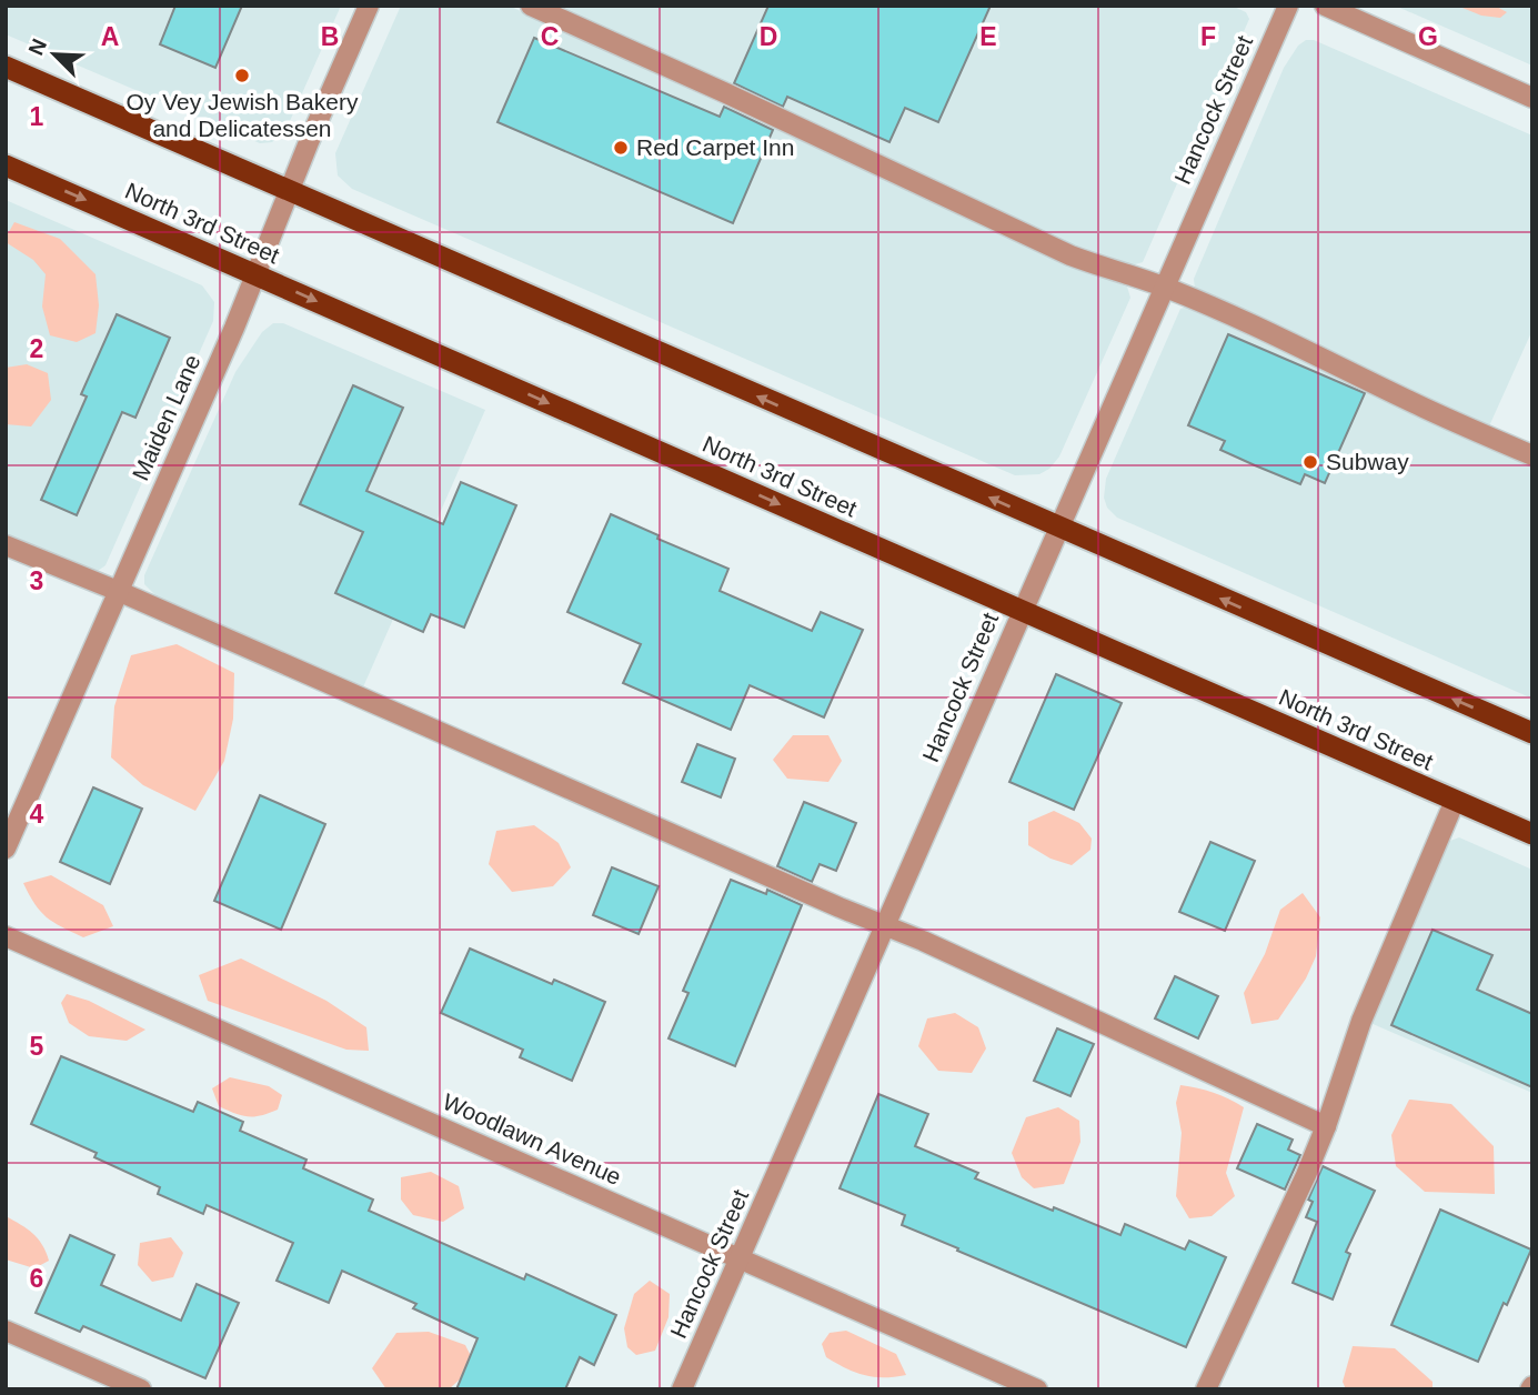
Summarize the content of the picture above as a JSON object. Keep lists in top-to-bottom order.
{
  "streets": {
    "highway": ["North 3rd Street"],
    "street": ["Hancock Street", "Maiden Lane", "Woodlawn Avenue"]
  },
  "crossings": [
    ["Hancock Street", "North 3rd Street"],
    ["Hancock Street", "Woodlawn Avenue"],
    ["North 3rd Street", "Maiden Lane"]
  ],
  "places": ["Oy Vey Jewish Bakery and Delicatessen", "Red Carpet Inn", "Subway"],
  "north": "top left",
  "grid": {
    "columns": [
      "A",
      "B",
      "C",
      "D",
      "E",
      "F",
      "G"
    ],
    "rows": [
      "1",
      "2",
      "3",
      "4",
      "5",
      "6"
    ]
  }
}
